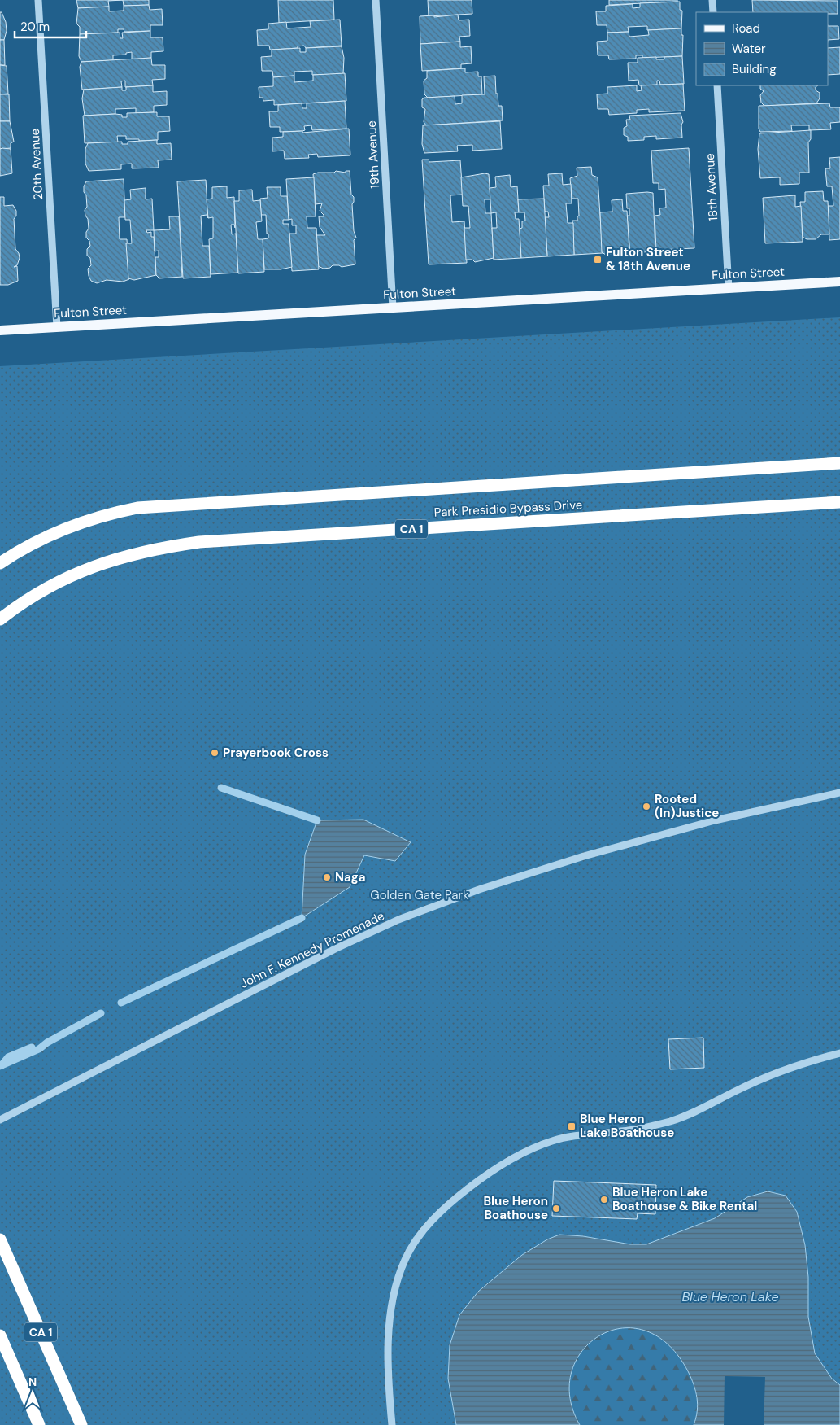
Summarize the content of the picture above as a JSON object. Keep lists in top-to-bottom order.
{
  "streets": {
    "highway": ["Park Presidio Bypass Drive", "CA 1"],
    "main road": ["Fulton Street"],
    "street": [
      "19th Avenue",
      "20th Avenue",
      "18th Avenue",
      "John F. Kennedy Promenade"
    ]
  },
  "crossings": [
    ["19th Avenue", "Fulton Street"],
    ["20th Avenue", "Fulton Street"],
    ["18th Avenue", "Fulton Street"]
  ],
  "water": ["Blue Heron Lake"],
  "parks": ["Golden Gate Park"],
  "places": {
    "transit": ["Fulton Street & 18th Avenue", "Blue Heron Lake Boathouse"],
    "other": [
      "Prayerbook Cross",
      "Rooted (In)Justice",
      "Naga",
      "Blue Heron Lake Boathouse & Bike Rental",
      "Blue Heron Boathouse"
    ]
  },
  "legend": ["Road", "Water", "Building"],
  "scale_bar": "20 m",
  "north": "top"
}
